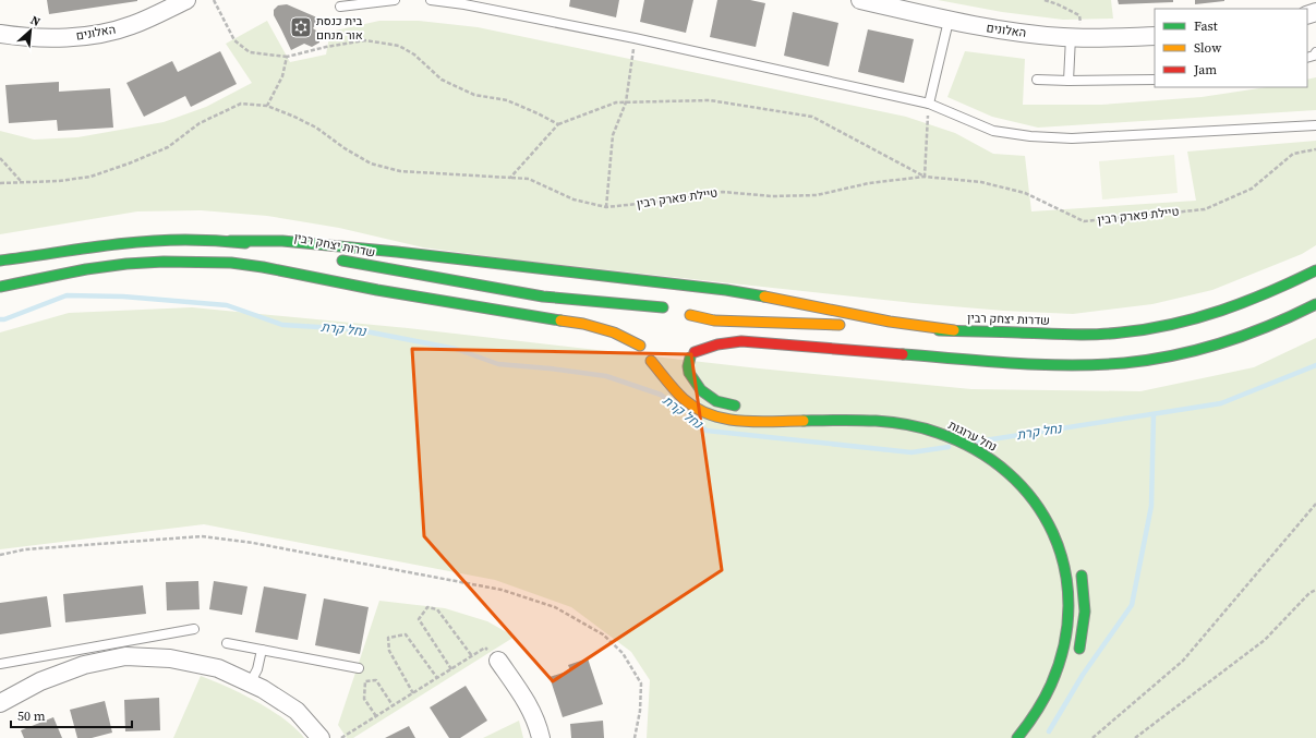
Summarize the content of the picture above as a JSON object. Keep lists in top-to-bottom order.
{
  "streets": {
    "main road": ["שדרות יצחק רבין", "נחל ערוגות"],
    "street": ["האלונים"],
    "path": ["טיילת פארק רבין"]
  },
  "water": ["נחל קרת"],
  "places": {
    "synagogue": ["בית כנסת אור מנחם"]
  },
  "legend": ["Fast", "Slow", "Jam"],
  "scale_bar": "50 m",
  "north": "top right"
}
